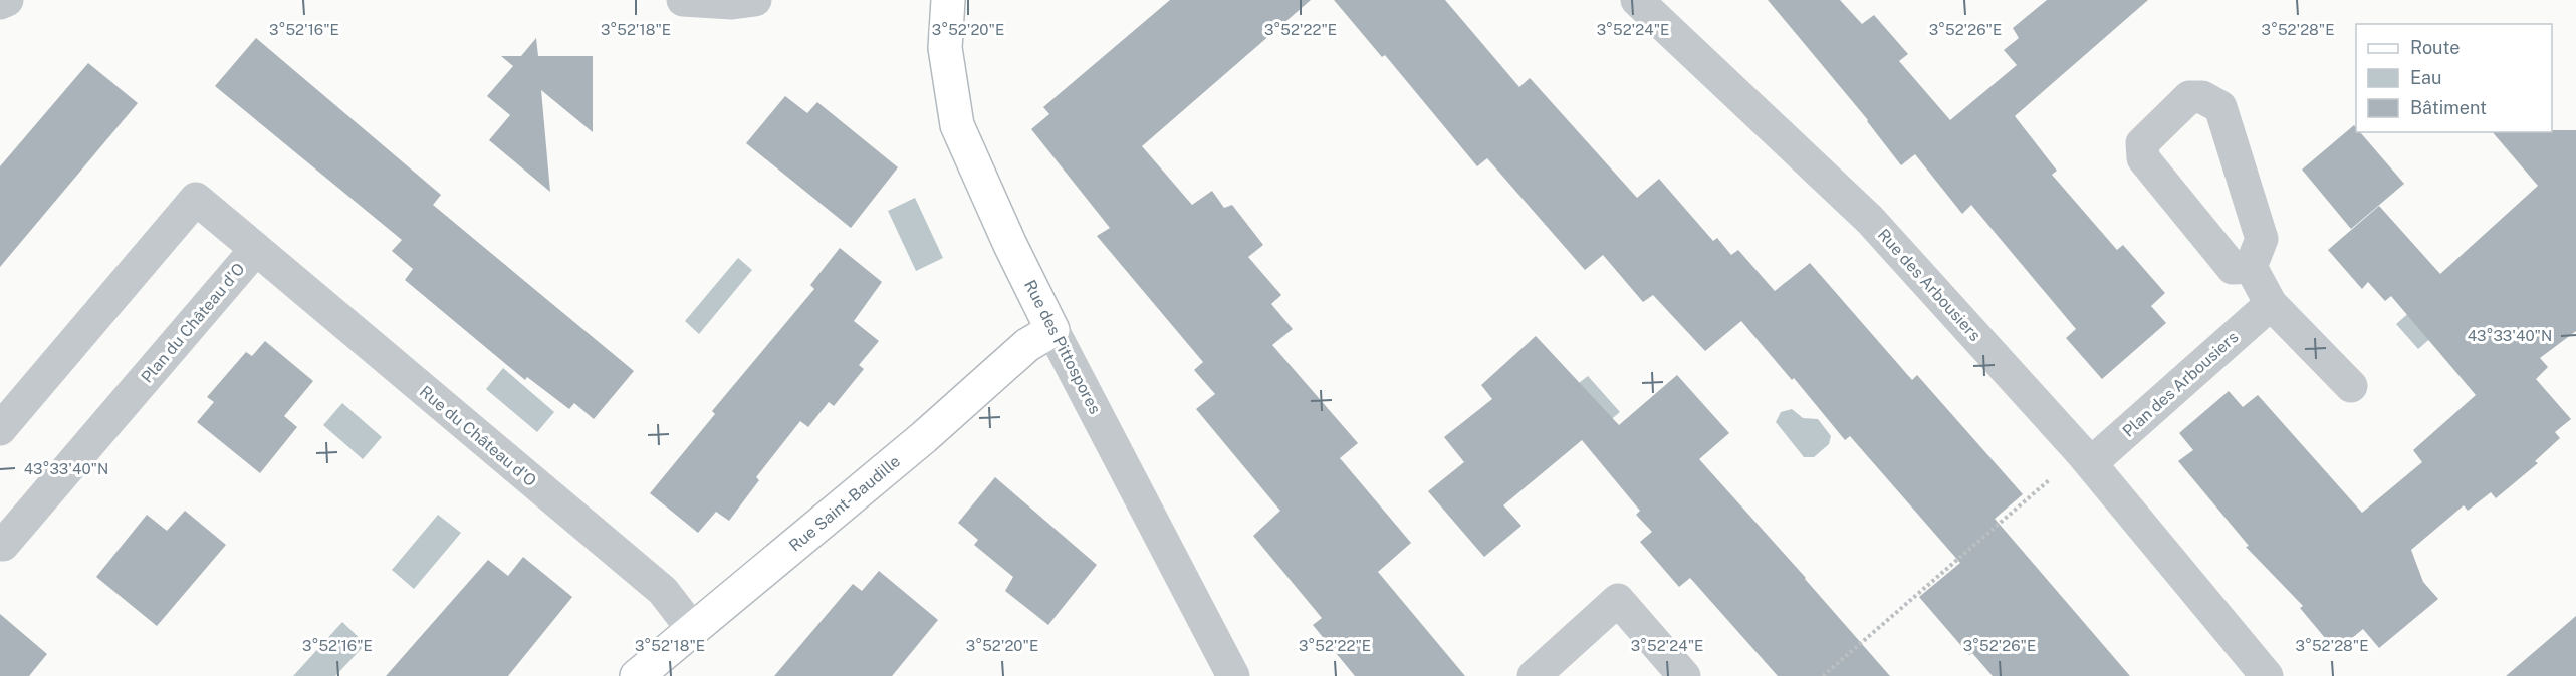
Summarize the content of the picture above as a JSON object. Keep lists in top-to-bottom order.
{
  "streets": {
    "street": [
      "Rue des Arbousiers",
      "Plan du Château d'O",
      "Rue des Pittospores",
      "Plan des Arbousiers",
      "Rue du Château d'O",
      "Rue Saint-Baudille"
    ]
  },
  "crossings": [
    ["Rue des Arbousiers", "Plan des Arbousiers"],
    ["Plan du Château d'O", "Rue du Château d'O"],
    ["Rue des Pittospores", "Rue Saint-Baudille"],
    ["Rue du Château d'O", "Rue Saint-Baudille"]
  ],
  "legend": ["Route", "Eau", "Bâtiment"],
  "coordinates": [
    "3°52'16\"E",
    "3°52'18\"E",
    "3°52'20\"E",
    "3°52'22\"E",
    "3°52'24\"E",
    "3°52'26\"E",
    "3°52'28\"E",
    "43°33'40\"N"
  ]
}
